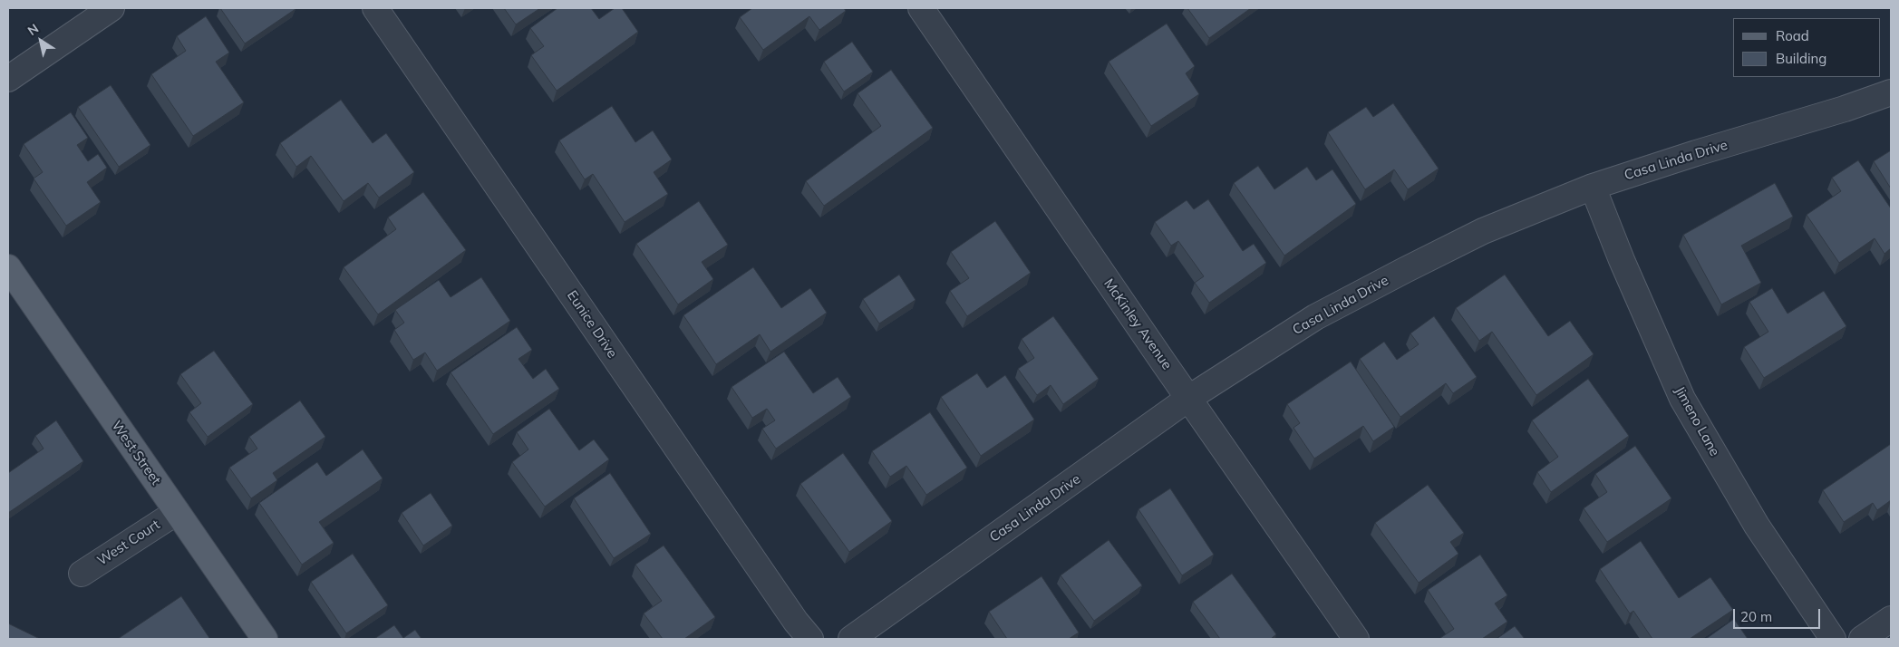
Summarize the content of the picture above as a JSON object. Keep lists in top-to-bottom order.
{
  "streets": {
    "main road": ["West Street"],
    "street": [
      "Casa Linda Drive",
      "Eunice Drive",
      "McKinley Avenue",
      "Jimeno Lane",
      "West Court"
    ]
  },
  "crossings": [
    ["Casa Linda Drive", "McKinley Avenue"],
    ["Casa Linda Drive", "Jimeno Lane"],
    ["West Street", "West Court"]
  ],
  "legend": ["Road", "Building"],
  "scale_bar": "20 m",
  "north": "top left"
}
